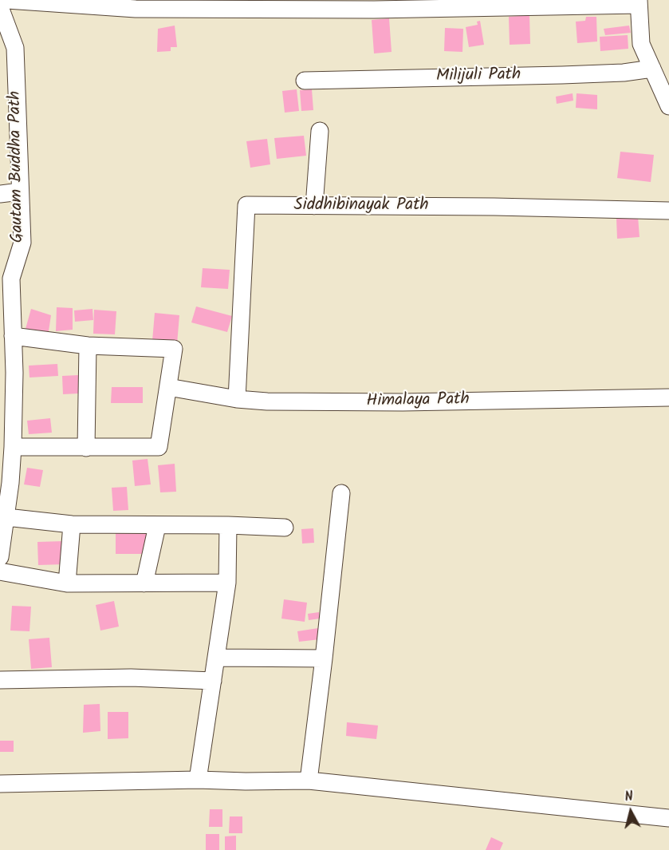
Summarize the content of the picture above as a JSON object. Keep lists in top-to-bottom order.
{
  "streets": {
    "street": [
      "Milijuli Path",
      "Gautam Buddha Path",
      "Siddhibinayak Path",
      "Himalaya Path"
    ]
  },
  "crossings": [
    ["Siddhibinayak Path", "Himalaya Path"]
  ],
  "north": "top"
}
